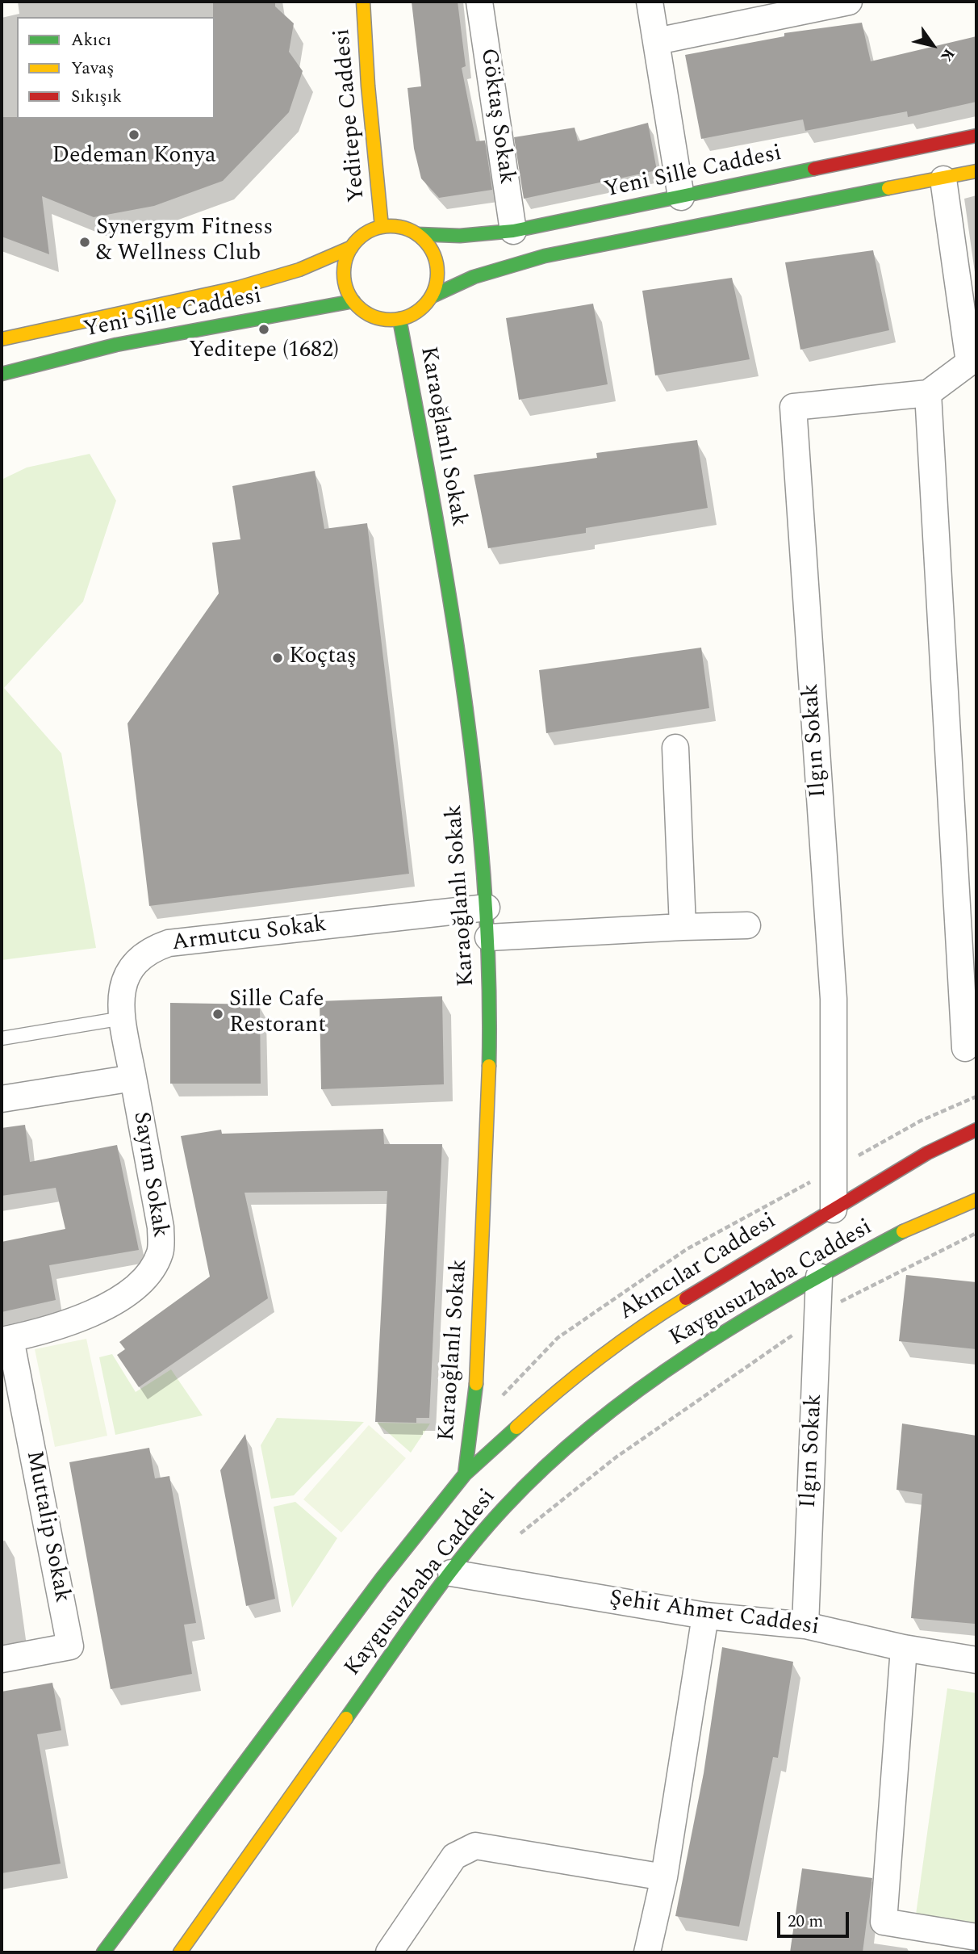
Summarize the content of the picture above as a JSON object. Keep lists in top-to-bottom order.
{
  "streets": {
    "main road": [
      "Yeditepe Caddesi",
      "Yeni Sille Caddesi",
      "Karaoğlanlı Sokak",
      "Akıncılar Caddesi",
      "Kaygusuzbaba Caddesi"
    ],
    "street": [
      "Göktaş Sokak",
      "Ilgın Sokak",
      "Armutcu Sokak",
      "Sayım Sokak",
      "Muttalip Sokak",
      "Şehit Ahmet Caddesi"
    ]
  },
  "crossings": [
    ["Yeditepe Caddesi", "Yeni Sille Caddesi"],
    ["Yeditepe Caddesi", "Karaoğlanlı Sokak"],
    ["Göktaş Sokak", "Yeni Sille Caddesi"],
    ["Yeni Sille Caddesi", "Karaoğlanlı Sokak"],
    ["Karaoğlanlı Sokak", "Armutcu Sokak"],
    ["Karaoğlanlı Sokak", "Akıncılar Caddesi"],
    ["Karaoğlanlı Sokak", "Kaygusuzbaba Caddesi"],
    ["Ilgın Sokak", "Akıncılar Caddesi"],
    ["Ilgın Sokak", "Kaygusuzbaba Caddesi"],
    ["Ilgın Sokak", "Şehit Ahmet Caddesi"],
    ["Armutcu Sokak", "Sayım Sokak"],
    ["Sayım Sokak", "Muttalip Sokak"],
    ["Akıncılar Caddesi", "Kaygusuzbaba Caddesi"],
    ["Kaygusuzbaba Caddesi", "Şehit Ahmet Caddesi"]
  ],
  "places": [
    "Dedeman Konya",
    "Synergym Fitness & Wellness Club",
    "Yeditepe (1682)",
    "Koçtaş",
    "Sille Cafe Restorant"
  ],
  "legend": ["Akıcı", "Yavaş", "Sıkışık"],
  "scale_bar": "20 m",
  "north": "bottom right"
}
